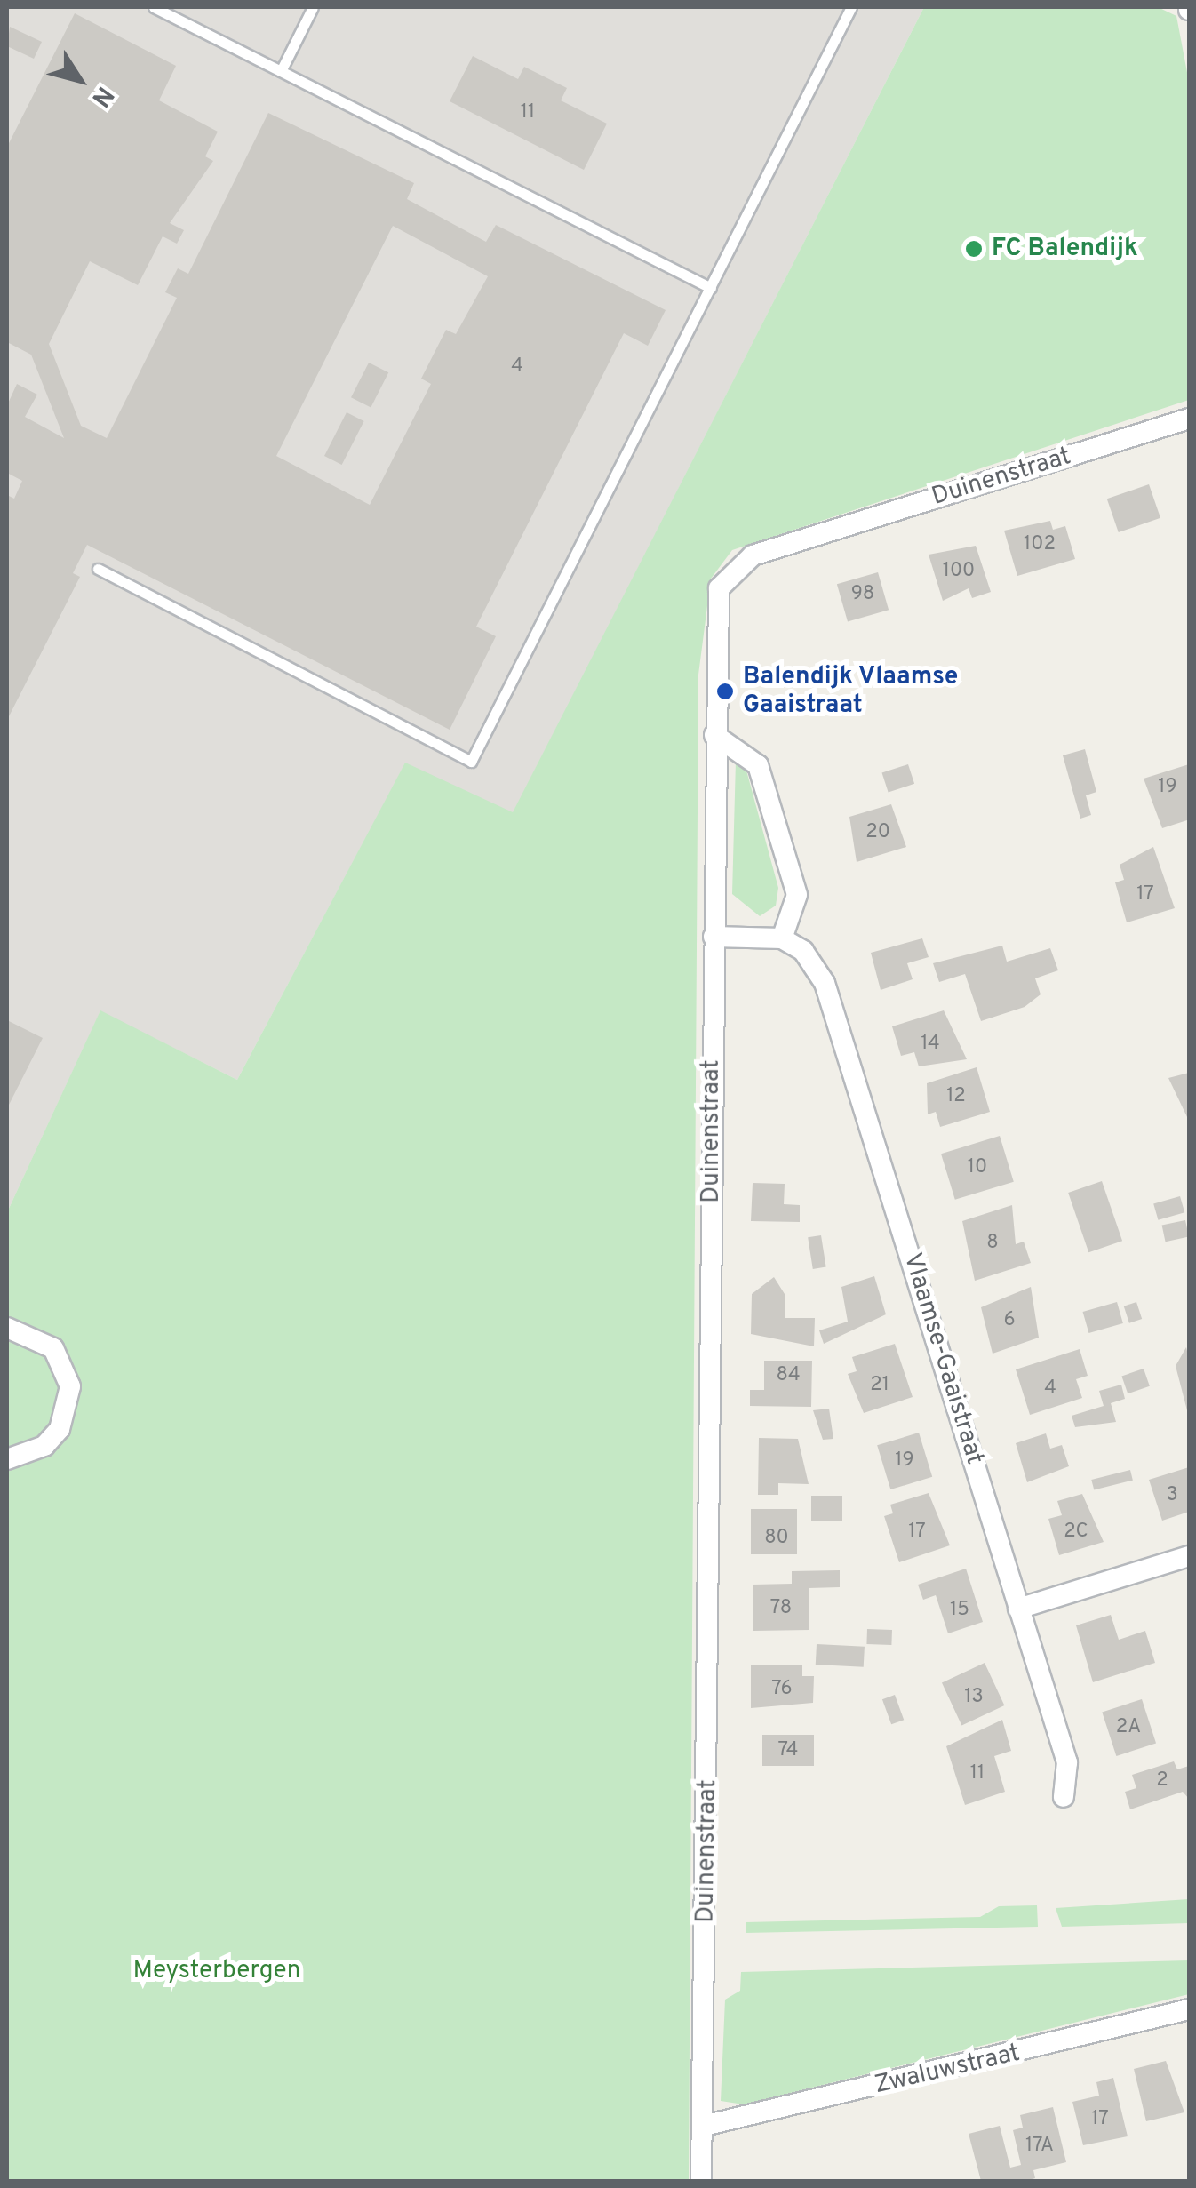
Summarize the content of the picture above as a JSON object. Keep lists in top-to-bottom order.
{
  "streets": {
    "street": ["Duinenstraat", "Vlaamse-Gaaistraat", "Zwaluwstraat"]
  },
  "crossings": [
    ["Duinenstraat", "Zwaluwstraat"]
  ],
  "parks": ["Meysterbergen"],
  "places": ["FC Balendijk", "Balendijk Vlaamse Gaaistraat"],
  "house_numbers": [
    "11",
    "4",
    "102",
    "100",
    "98",
    "19",
    "20",
    "17",
    "14",
    "12",
    "10",
    "8",
    "6",
    "84",
    "21",
    "4",
    "19",
    "3",
    "17",
    "2C",
    "80",
    "78",
    "15",
    "76",
    "13",
    "2A",
    "74",
    "11",
    "2",
    "17",
    "17A"
  ],
  "north": "bottom right"
}
